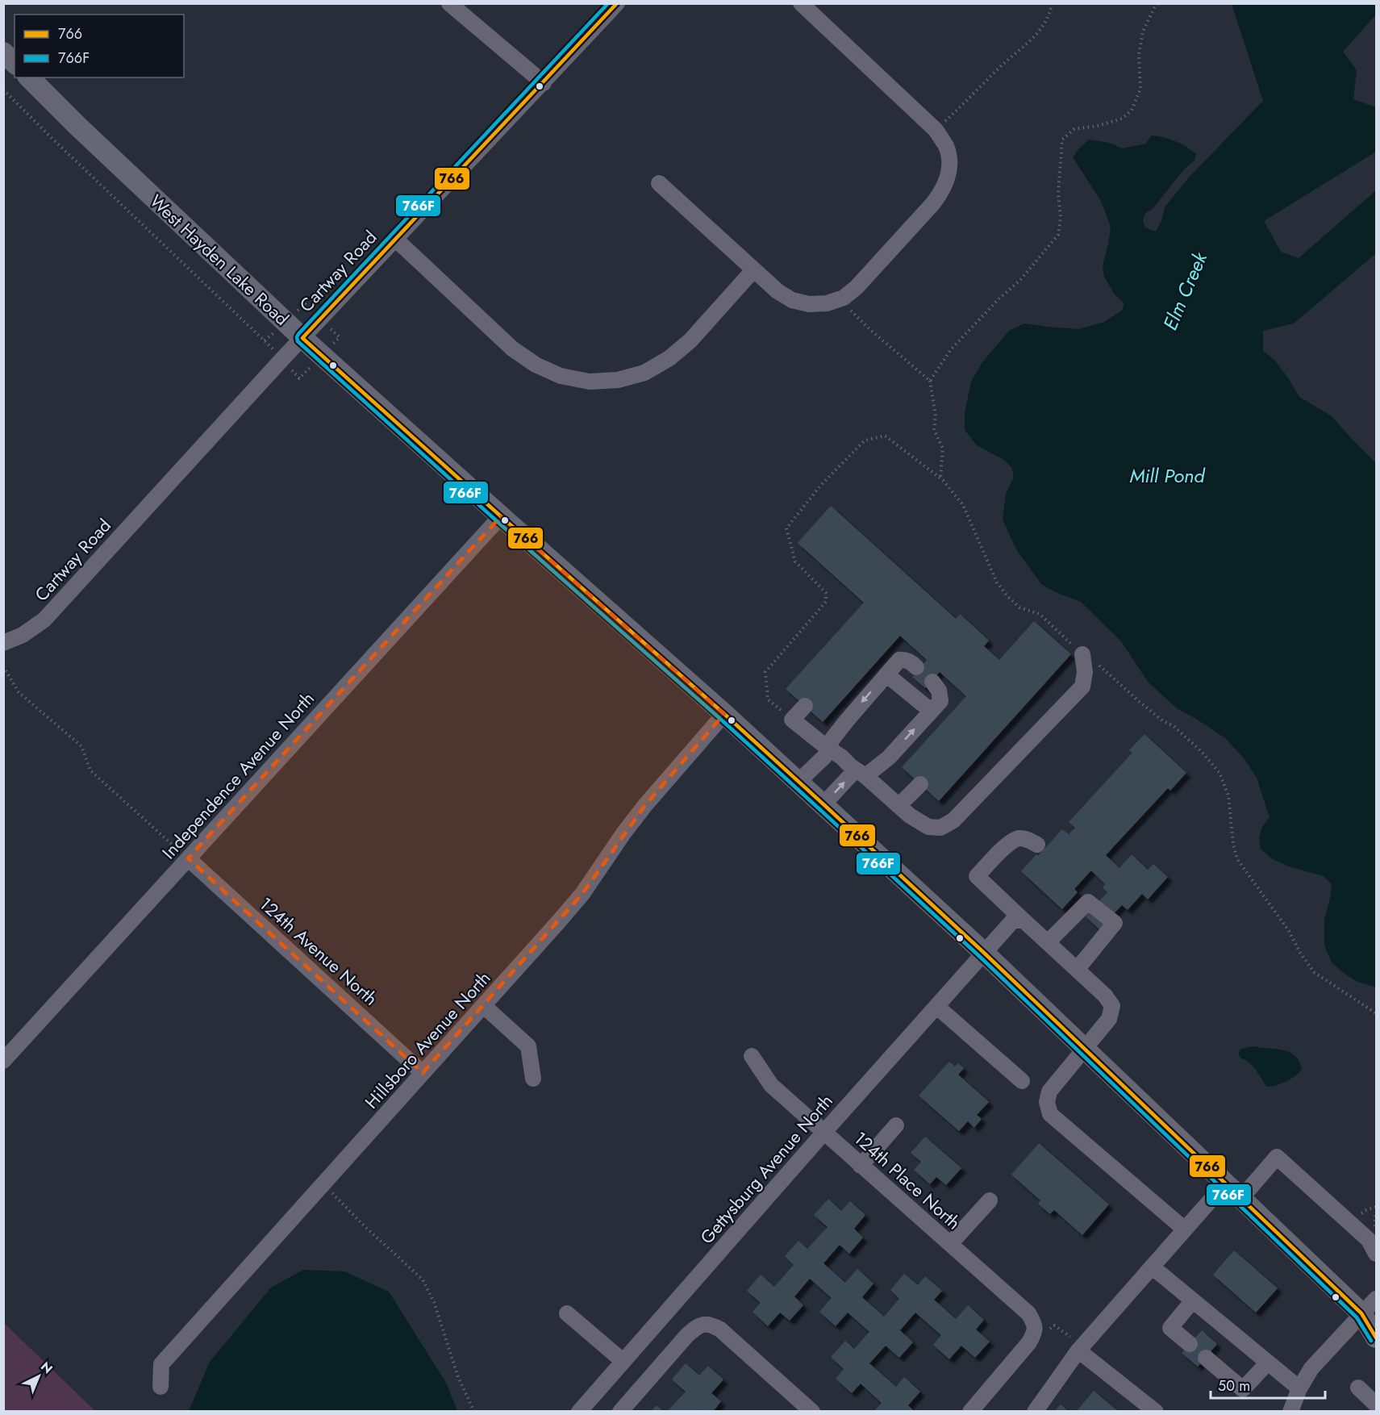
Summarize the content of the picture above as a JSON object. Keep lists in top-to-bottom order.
{
  "streets": {
    "main road": ["West Hayden Lake Road"],
    "street": [
      "Cartway Road",
      "Independence Avenue North",
      "124th Avenue North",
      "Hillsboro Avenue North",
      "Gettysburg Avenue North",
      "124th Place North"
    ]
  },
  "crossings": [
    ["West Hayden Lake Road", "Cartway Road"],
    ["West Hayden Lake Road", "Independence Avenue North"],
    ["West Hayden Lake Road", "Hillsboro Avenue North"],
    ["West Hayden Lake Road", "Gettysburg Avenue North"],
    ["Independence Avenue North", "124th Avenue North"],
    ["124th Avenue North", "Hillsboro Avenue North"],
    ["Gettysburg Avenue North", "124th Place North"]
  ],
  "water": ["Elm Creek", "Mill Pond"],
  "lines": ["transit line 766", "transit line 766F"],
  "legend": ["766", "766F"],
  "scale_bar": "50 m",
  "north": "top right"
}
